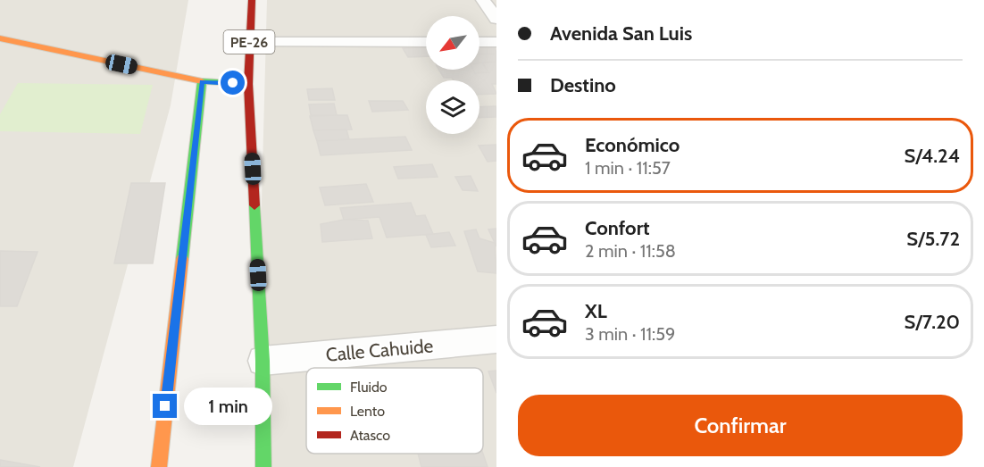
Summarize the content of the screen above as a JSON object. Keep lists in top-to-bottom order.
{
  "streets": {
    "main road": ["PE-26"],
    "street": ["Calle Cahuide"]
  },
  "crossings": [
    ["PE-26", "Calle Cahuide"]
  ],
  "legend": ["Fluido", "Lento", "Atasco"],
  "north": "bottom left",
  "page": {
    "banner": ["Avenida San Luis", "Destino"],
    "list": [
      {
        "name": "Económico",
        "note": "1 min · 11:57",
        "value": "S/4.24"
      },
      {
        "name": "Confort",
        "note": "2 min · 11:58",
        "value": "S/5.72"
      },
      {
        "name": "XL",
        "note": "3 min · 11:59",
        "value": "S/7.20"
      }
    ],
    "buttons": "Confirmar",
    "bubble": "1 min"
  }
}
